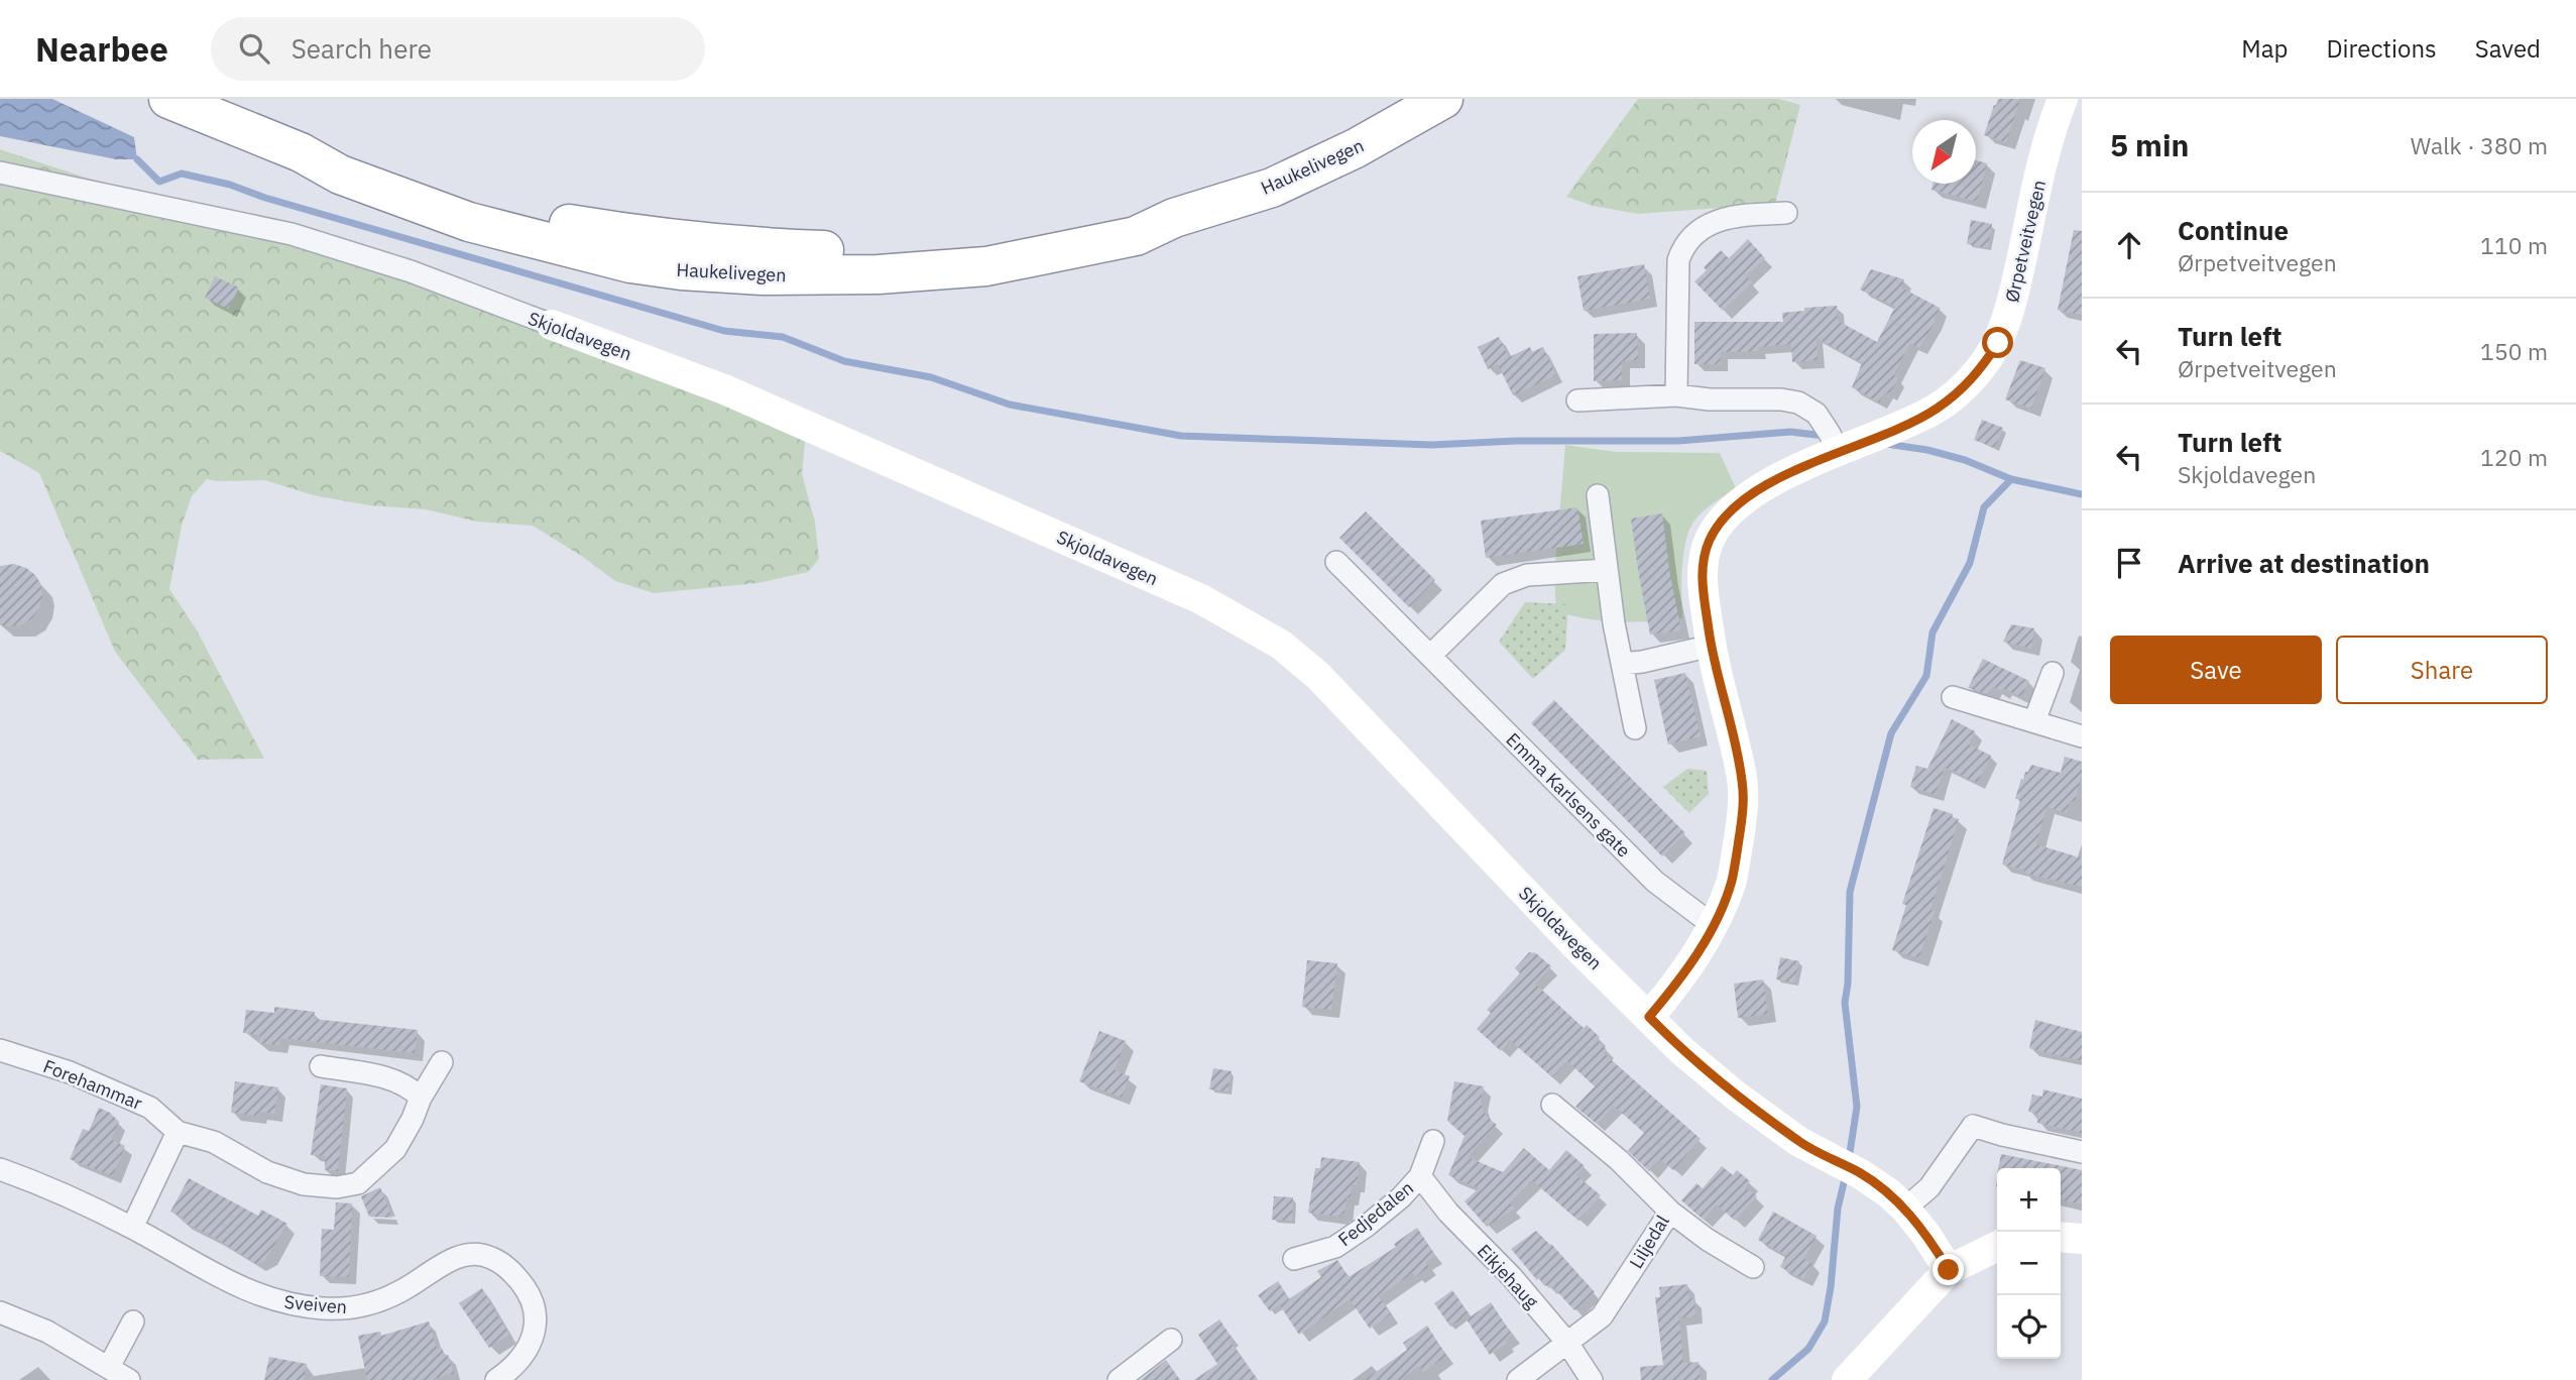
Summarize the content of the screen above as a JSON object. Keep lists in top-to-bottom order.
{
  "streets": {
    "highway": ["Haukelivegen"],
    "street": [
      "Ørpetveitvegen",
      "Skjoldavegen",
      "Emma Karlsens gate",
      "Forehammar",
      "Fedjedalen",
      "Liljedal",
      "Eikjehaug",
      "Sveiven"
    ]
  },
  "crossings": [
    ["Ørpetveitvegen", "Skjoldavegen"],
    ["Ørpetveitvegen", "Emma Karlsens gate"],
    ["Fedjedalen", "Eikjehaug"],
    ["Liljedal", "Eikjehaug"]
  ],
  "north": "bottom left",
  "page": {
    "header": "Nearbee",
    "search": "Search here",
    "nav": ["Map", "Directions", "Saved"],
    "heading": ["5 min", "Walk · 380 m"],
    "list": [
      ["Continue", "Ørpetveitvegen", "110 m"],
      ["Turn left", "Ørpetveitvegen", "150 m"],
      ["Turn left", "Skjoldavegen", "120 m"],
      "Arrive at destination"
    ],
    "buttons": ["Save", "Share"],
    "map_buttons": ["+", "−"]
  }
}
